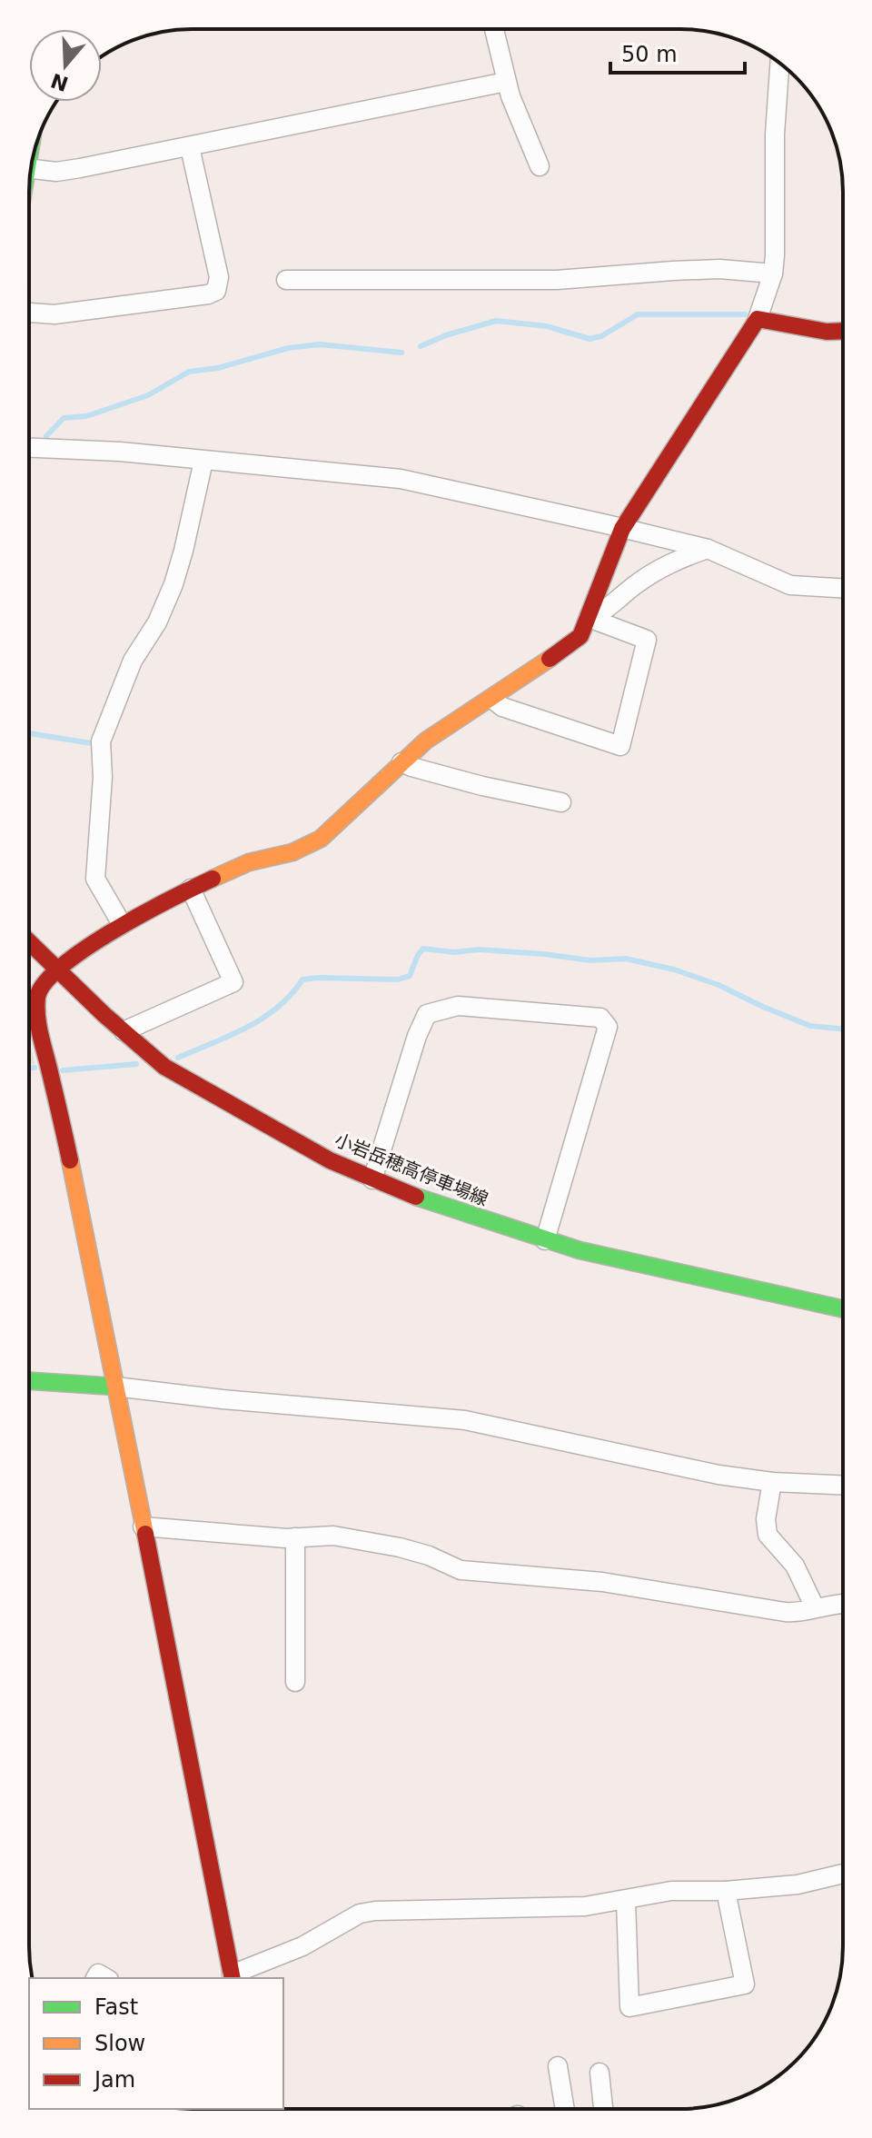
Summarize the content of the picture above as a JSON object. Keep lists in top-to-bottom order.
{
  "streets": {
    "street": ["小岩岳穂高停車場線"]
  },
  "legend": ["Fast", "Slow", "Jam"],
  "scale_bar": "50 m",
  "north": "bottom"
}
